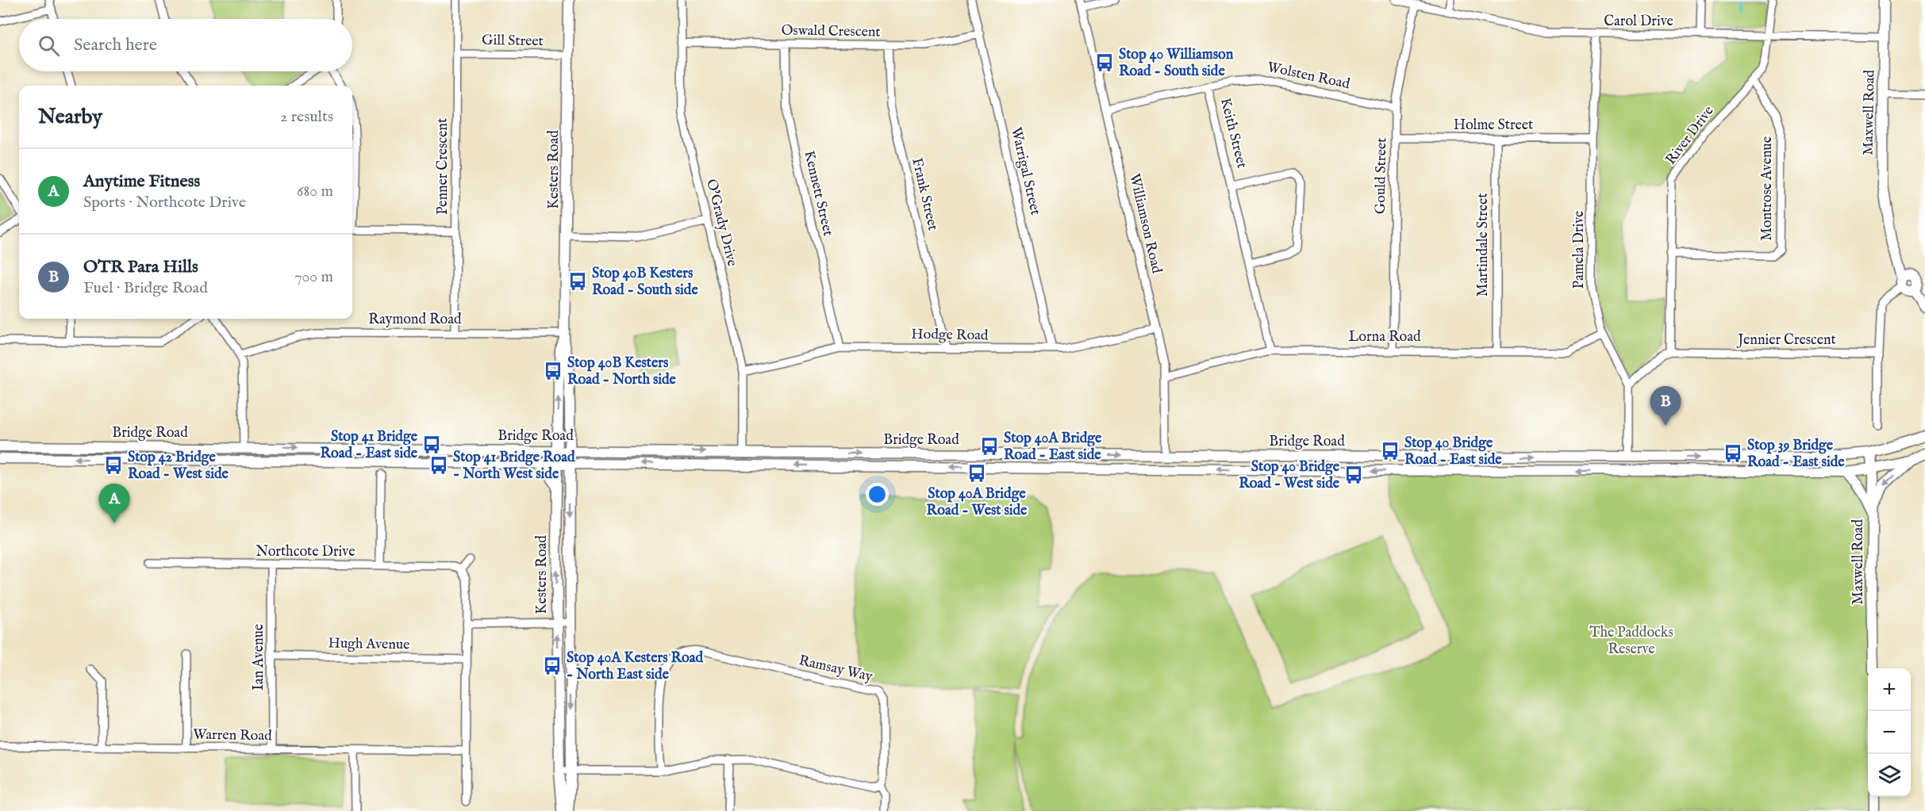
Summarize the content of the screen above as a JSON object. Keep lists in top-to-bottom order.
{
  "streets": {
    "main road": ["Maxwell Road", "Kesters Road", "Bridge Road"],
    "street": [
      "Carol Drive",
      "Oswald Crescent",
      "Gill Street",
      "Wolsten Road",
      "Holme Street",
      "Keith Street",
      "River Drive",
      "Penner Crescent",
      "Warrigal Street",
      "Gould Street",
      "Montrose Avenue",
      "Kennett Street",
      "Frank Street",
      "O'Grady Drive",
      "Williamson Road",
      "Martindale Street",
      "Pamela Drive",
      "Raymond Road",
      "Hodge Road",
      "Lorna Road",
      "Jennier Crescent",
      "Northcote Drive",
      "Hugh Avenue",
      "Ian Avenue",
      "Ramsay Way",
      "Warren Road"
    ]
  },
  "crossings": [
    ["Carol Drive", "Maxwell Road"],
    ["Carol Drive", "River Drive"],
    ["Carol Drive", "Gould Street"],
    ["Carol Drive", "Pamela Drive"],
    ["Oswald Crescent", "Warrigal Street"],
    ["Oswald Crescent", "Kennett Street"],
    ["Oswald Crescent", "Frank Street"],
    ["Oswald Crescent", "O'Grady Drive"],
    ["Gill Street", "Penner Crescent"],
    ["Gill Street", "Kesters Road"],
    ["Wolsten Road", "Keith Street"],
    ["Wolsten Road", "Gould Street"],
    ["Wolsten Road", "Williamson Road"],
    ["Maxwell Road", "Bridge Road"],
    ["Holme Street", "Gould Street"],
    ["Holme Street", "Martindale Street"],
    ["Holme Street", "Pamela Drive"],
    ["Keith Street", "Lorna Road"],
    ["River Drive", "Montrose Avenue"],
    ["River Drive", "Jennier Crescent"],
    ["Penner Crescent", "Raymond Road"],
    ["Kesters Road", "Raymond Road"],
    ["Kesters Road", "Bridge Road"],
    ["Warrigal Street", "Hodge Road"],
    ["Gould Street", "Lorna Road"],
    ["Kennett Street", "Hodge Road"],
    ["Frank Street", "Hodge Road"],
    ["O'Grady Drive", "Hodge Road"],
    ["O'Grady Drive", "Bridge Road"],
    ["Williamson Road", "Hodge Road"],
    ["Williamson Road", "Lorna Road"],
    ["Williamson Road", "Bridge Road"],
    ["Martindale Street", "Lorna Road"],
    ["Pamela Drive", "Lorna Road"],
    ["Pamela Drive", "Bridge Road"],
    ["Northcote Drive", "Ian Avenue"],
    ["Hugh Avenue", "Ian Avenue"],
    ["Ian Avenue", "Warren Road"]
  ],
  "parks": ["The Paddocks Reserve"],
  "places": {
    "bus stop": [
      "Stop 40 Williamson Road - South side",
      "Stop 40B Kesters Road - South side",
      "Stop 40B Kesters Road - North side",
      "Stop 41 Bridge Road - East side",
      "Stop 40A Bridge Road - East side",
      "Stop 40 Bridge Road - East side",
      "Stop 39 Bridge Road - East side",
      "Stop 42 Bridge Road - West side",
      "Stop 41 Bridge Road - North West side",
      "Stop 40A Bridge Road - West side",
      "Stop 40 Bridge Road - West side",
      "Stop 40A Kesters Road - North East side"
    ]
  },
  "page": {
    "search": "Search here",
    "heading": ["Nearby", "2 results"],
    "list": [
      {
        "mark": "A",
        "name": "Anytime Fitness",
        "note": "Sports · Northcote Drive",
        "value": "680 m"
      },
      {
        "mark": "B",
        "name": "OTR Para Hills",
        "note": "Fuel · Bridge Road",
        "value": "700 m"
      }
    ],
    "pins": ["B", "A"],
    "map_buttons": ["+", "−"]
  }
}
